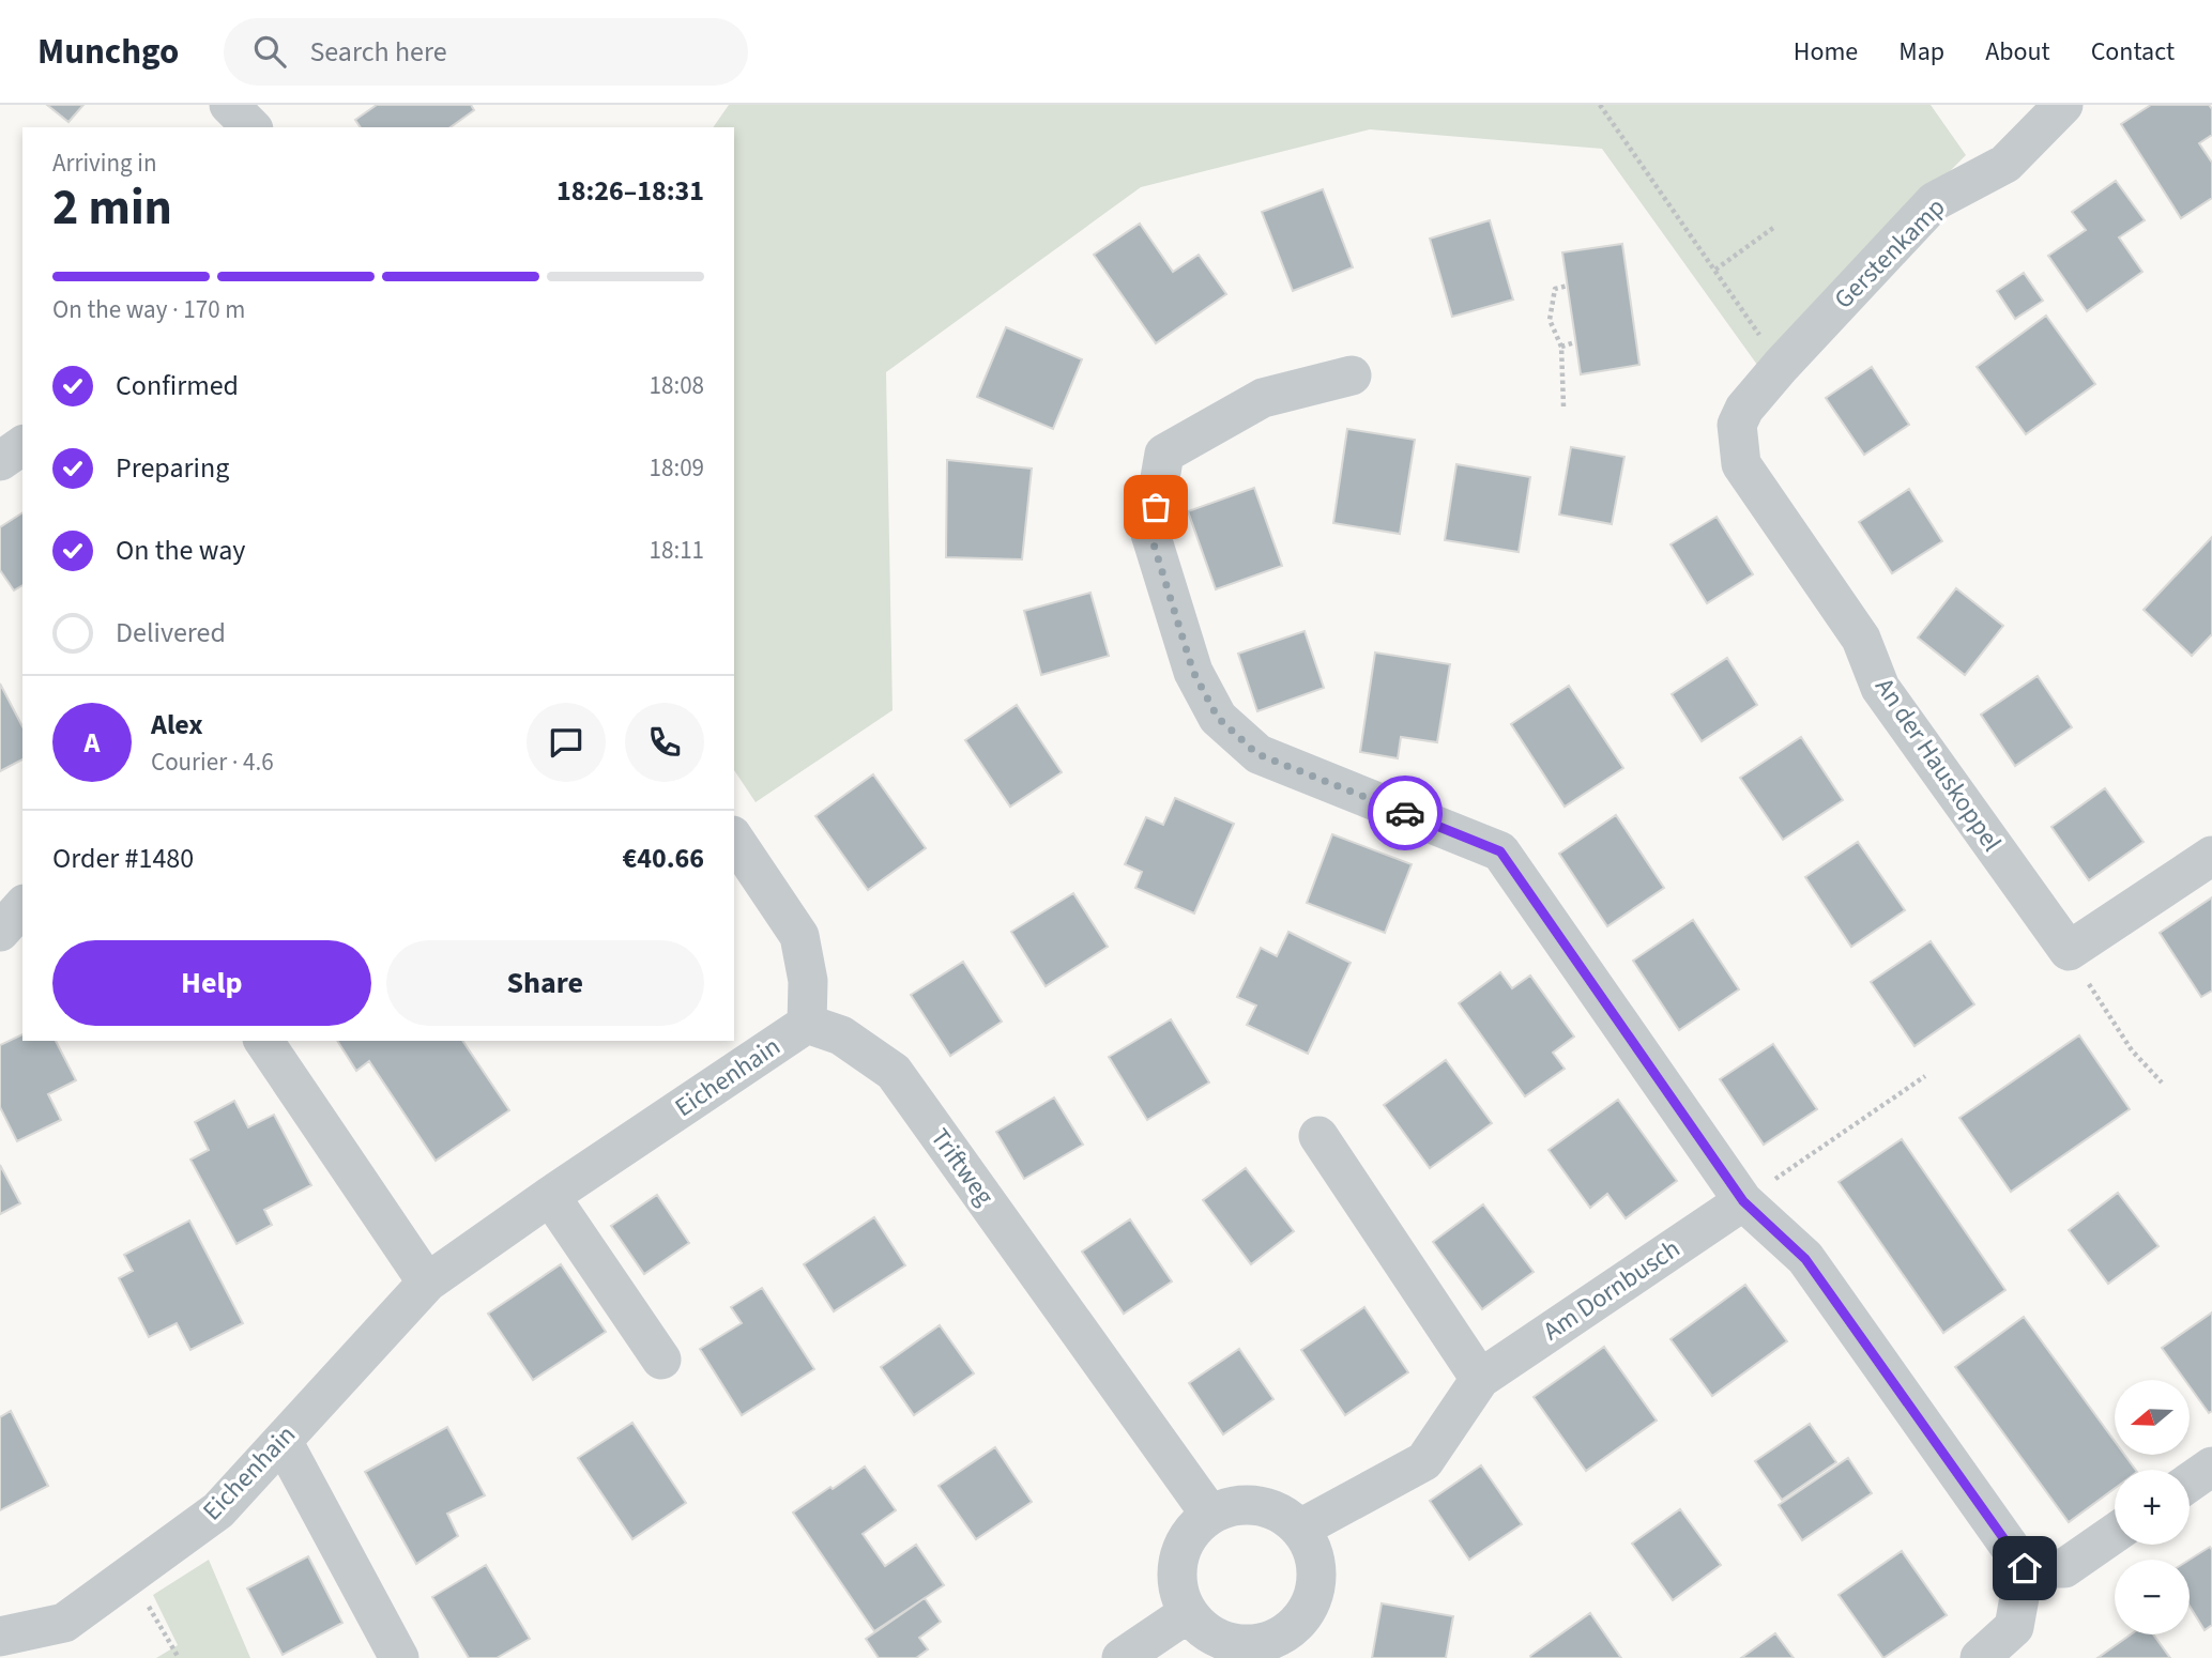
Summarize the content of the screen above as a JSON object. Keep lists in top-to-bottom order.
{
  "streets": {
    "street": [
      "Gerstenkamp",
      "An der Hauskoppel",
      "Eichenhain",
      "Triftweg",
      "Am Dornbusch"
    ]
  },
  "crossings": [
    ["Gerstenkamp", "An der Hauskoppel"],
    ["Eichenhain", "Triftweg"],
    ["Triftweg", "Am Dornbusch"]
  ],
  "north": "left",
  "page": {
    "header": "Munchgo",
    "search": "Search here",
    "nav": [
      "Home",
      "Map",
      "About",
      "Contact"
    ],
    "heading": ["2 min", "Arriving in", "18:26–18:31"],
    "panel": [
      "Alex",
      "Courier · 4.6",
      "Order #1480",
      "€40.66"
    ],
    "bar": "On the way · 170 m",
    "list": [
      ["Confirmed", "18:08"],
      ["Preparing", "18:09"],
      ["On the way", "18:11"],
      "Delivered"
    ],
    "round": "A",
    "buttons": ["Help", "Share"],
    "map_buttons": ["+", "−"]
  }
}
